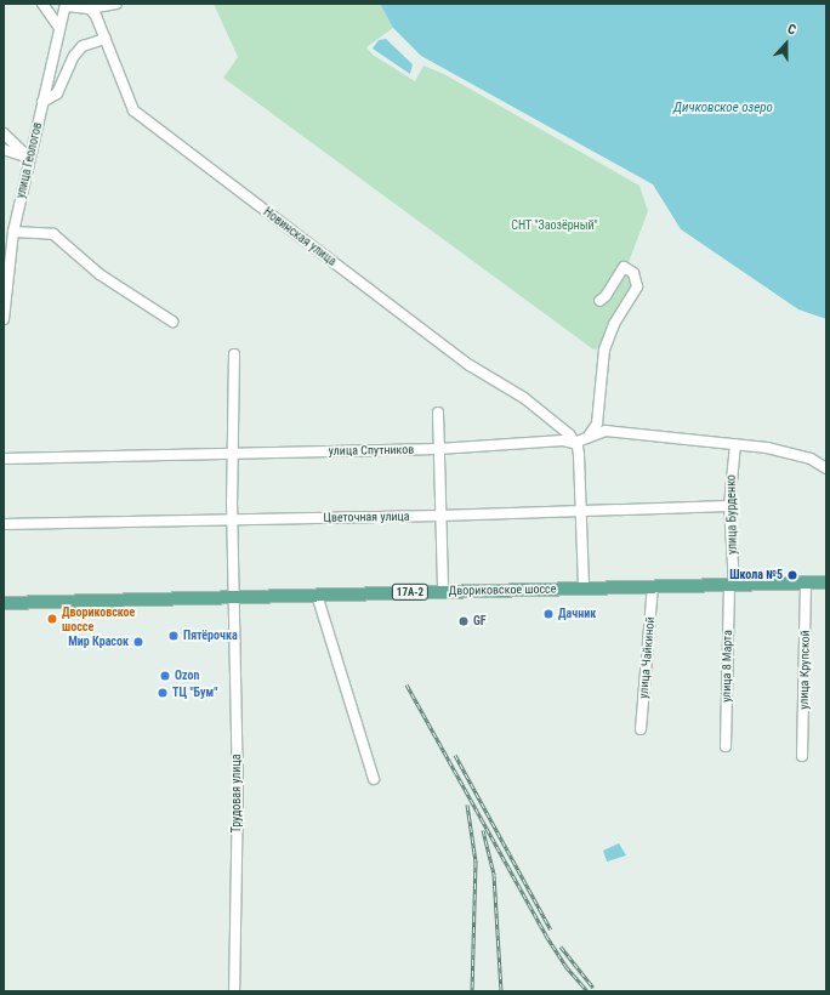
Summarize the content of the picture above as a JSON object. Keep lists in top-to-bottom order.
{
  "streets": {
    "main road": ["Двориковское шоссе", "17А-2"],
    "street": [
      "улица Геологов",
      "Новинская улица",
      "улица Спутников",
      "улица Бурденко",
      "Цветочная улица",
      "улица Чайкиной",
      "улица 8 Марта",
      "улица Крупской",
      "Трудовая улица"
    ]
  },
  "crossings": [
    ["Новинская улица", "улица Спутников"],
    ["улица Спутников", "Трудовая улица"],
    ["улица Бурденко", "Цветочная улица"],
    ["улица Бурденко", "Двориковское шоссе"],
    ["улица Бурденко", "улица 8 Марта"],
    ["Цветочная улица", "Трудовая улица"],
    ["Двориковское шоссе", "улица Чайкиной"],
    ["Двориковское шоссе", "улица 8 Марта"],
    ["Двориковское шоссе", "улица Крупской"],
    ["Двориковское шоссе", "Трудовая улица"]
  ],
  "water": ["Дичковское озеро"],
  "parks": ["СНТ \"Заозёрный\""],
  "places": [
    "Школа №5",
    "Дачник",
    "Двориковское шоссе",
    "GF",
    "Пятёрочка",
    "Мир Красок",
    "Ozon",
    "ТЦ \"Бум\""
  ],
  "north": "top"
}
